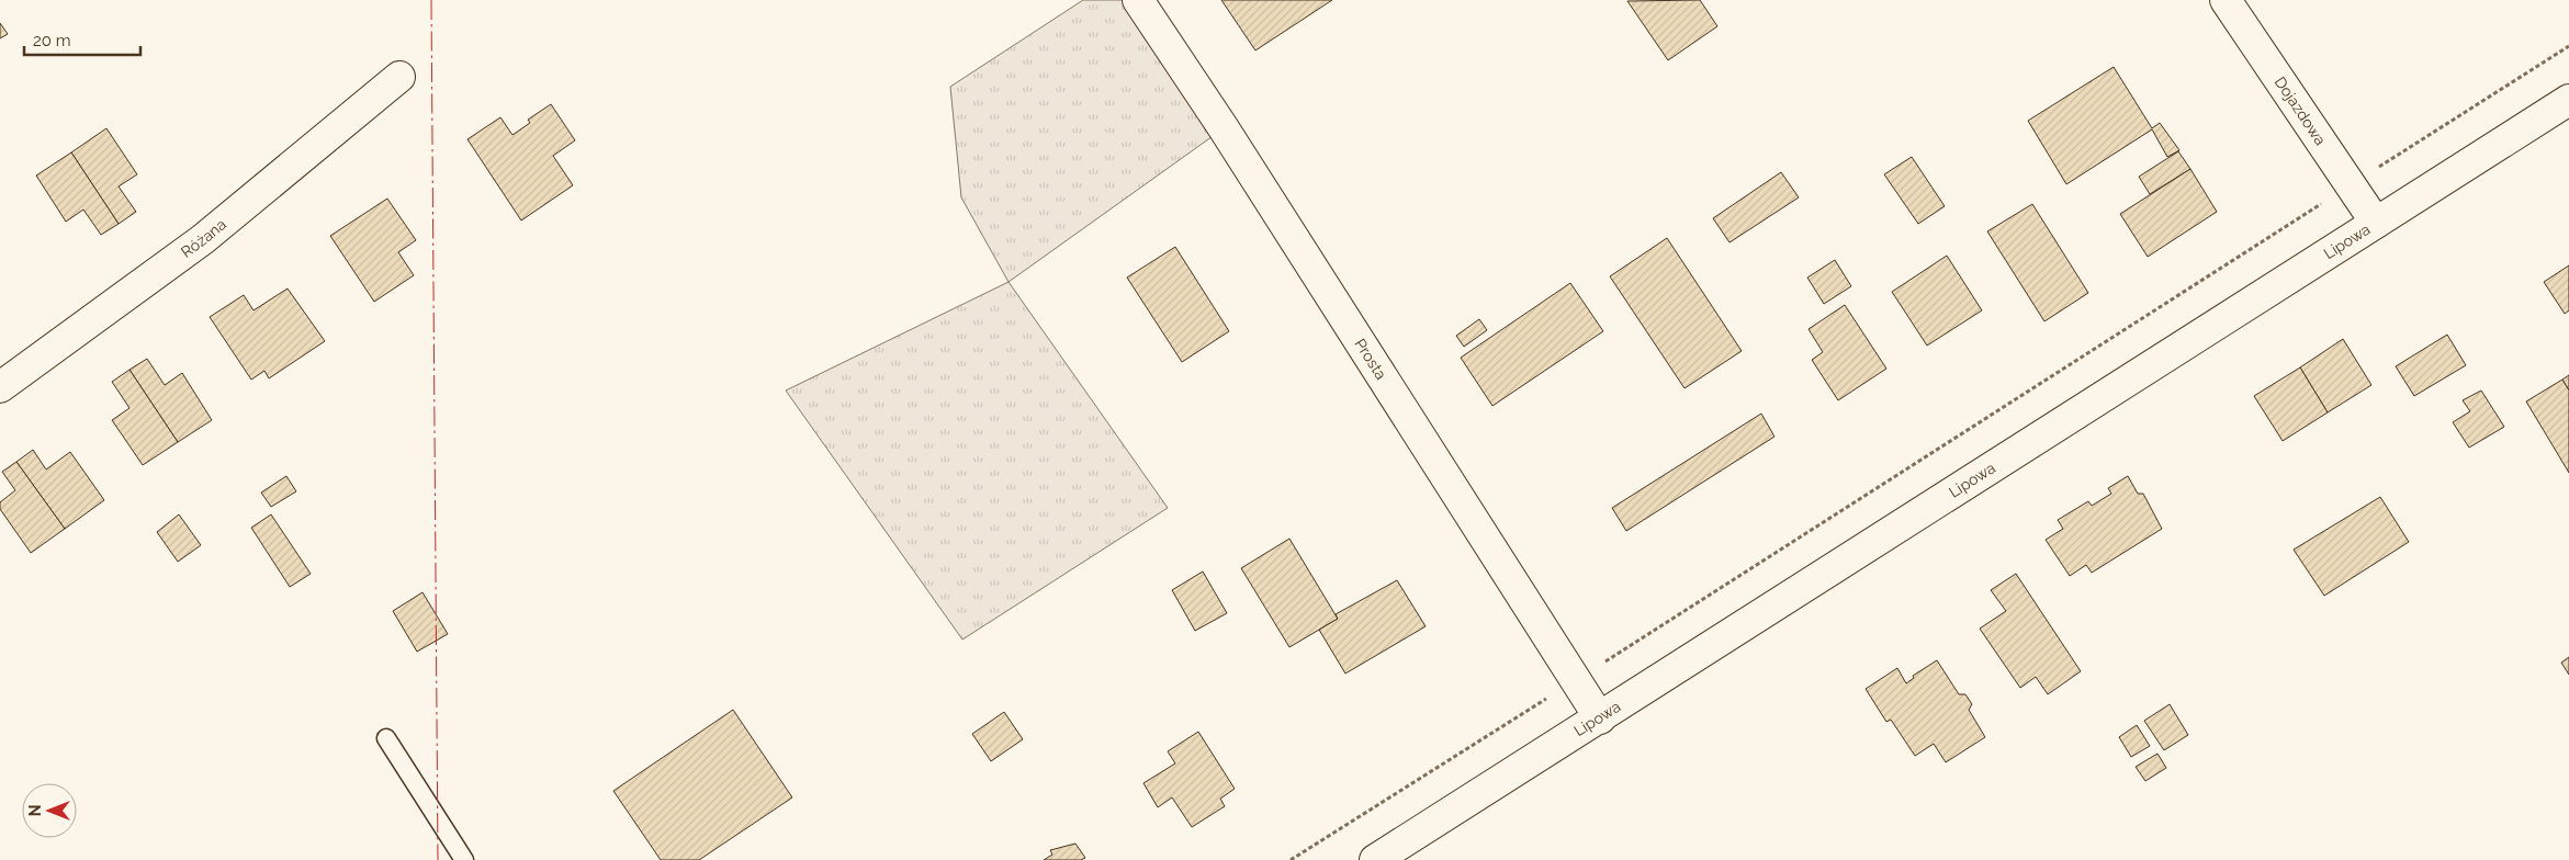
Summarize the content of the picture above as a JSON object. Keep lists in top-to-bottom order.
{
  "streets": {
    "street": [
      "Dojazdowa",
      "Różana",
      "Lipowa",
      "Prosta"
    ]
  },
  "crossings": [
    ["Dojazdowa", "Lipowa"],
    ["Lipowa", "Prosta"]
  ],
  "scale_bar": "20 m",
  "north": "left"
}
